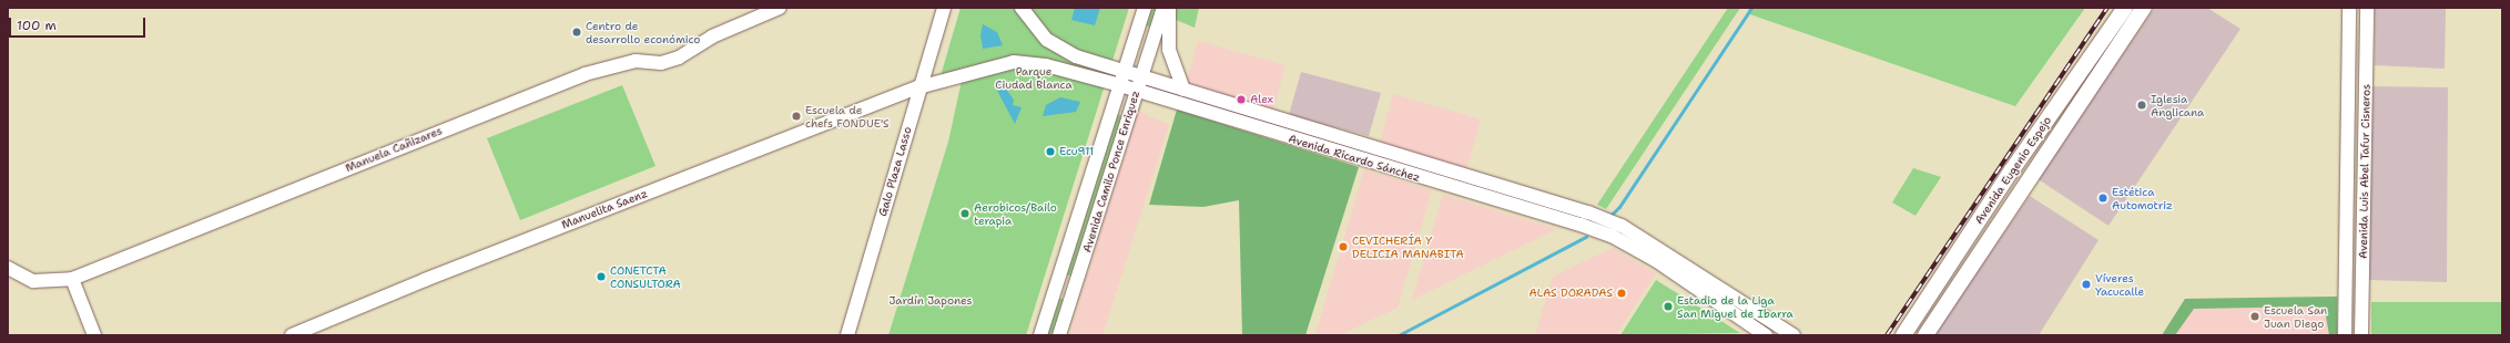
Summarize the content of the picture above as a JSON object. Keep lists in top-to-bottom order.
{
  "streets": {
    "main road": ["Avenida Eugenio Espejo"],
    "street": [
      "Manuela Cañizares",
      "Avenida Ricardo Sánchez",
      "Galo Plaza Lasso",
      "Avenida Camilo Ponce Enriquez",
      "Avenida Luis Abel Tafur Cisneros",
      "Manuelita Saenz"
    ]
  },
  "crossings": [
    ["Avenida Ricardo Sánchez", "Galo Plaza Lasso"],
    ["Avenida Ricardo Sánchez", "Avenida Camilo Ponce Enriquez"],
    ["Avenida Ricardo Sánchez", "Manuelita Saenz"],
    ["Galo Plaza Lasso", "Manuelita Saenz"]
  ],
  "parks": ["Parque Ciudad Blanca", "Jardín Japones"],
  "places": [
    "Centro de desarrollo económico",
    "Alex",
    "Iglesia Anglicana",
    "Escuela de chefs FONDUE'S",
    "Ecu911",
    "Estética Automotriz",
    "Aerobicos/Bailo terapia",
    "CEVICHERÍA Y DELICIA MANABITA",
    "CONETCTA CONSULTORA",
    "Víveres Yacucalle",
    "ALAS DORADAS",
    "Estadio de la Liga San Miguel de Ibarra",
    "Escuela San Juan Diego"
  ],
  "scale_bar": "100 m"
}
